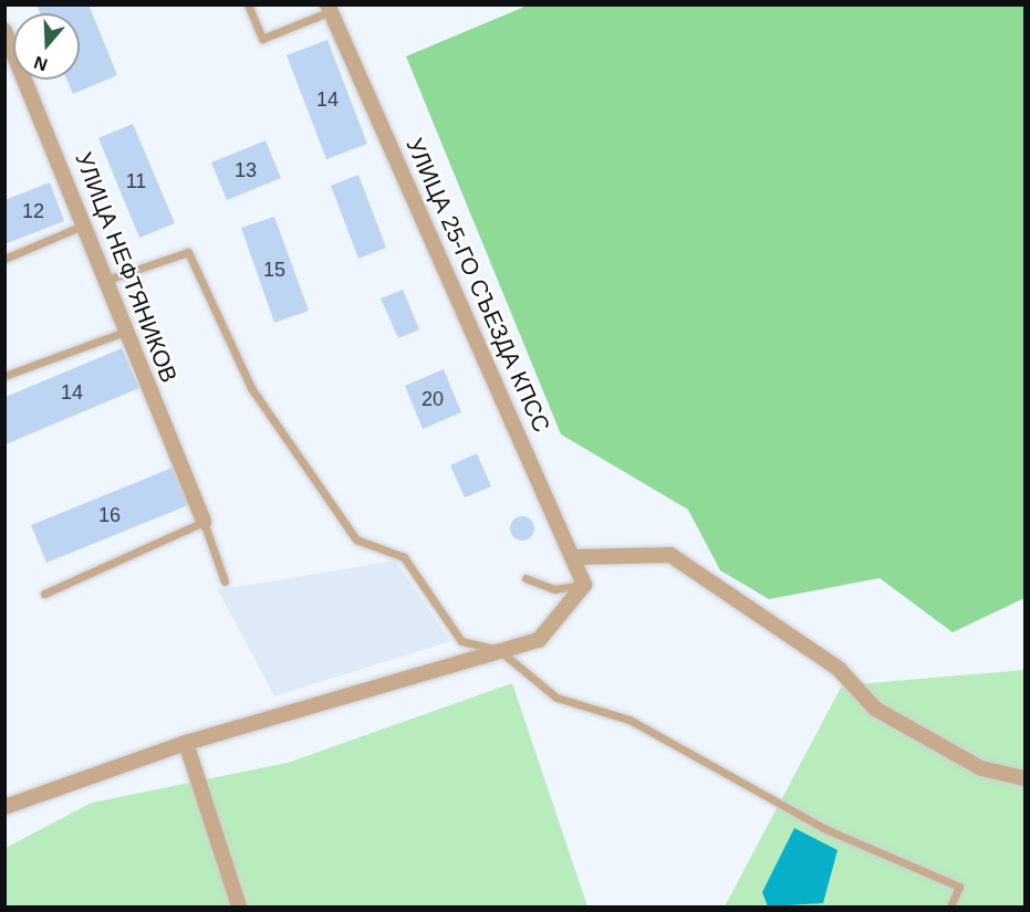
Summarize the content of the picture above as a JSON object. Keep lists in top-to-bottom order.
{
  "streets": {
    "street": ["УЛИЦА НЕФТЯНИКОВ", "УЛИЦА 25-ГО СЪЕЗДА КПСС"]
  },
  "house_numbers": [
    "14",
    "13",
    "11",
    "12",
    "15",
    "14",
    "20",
    "16"
  ],
  "north": "bottom"
}
